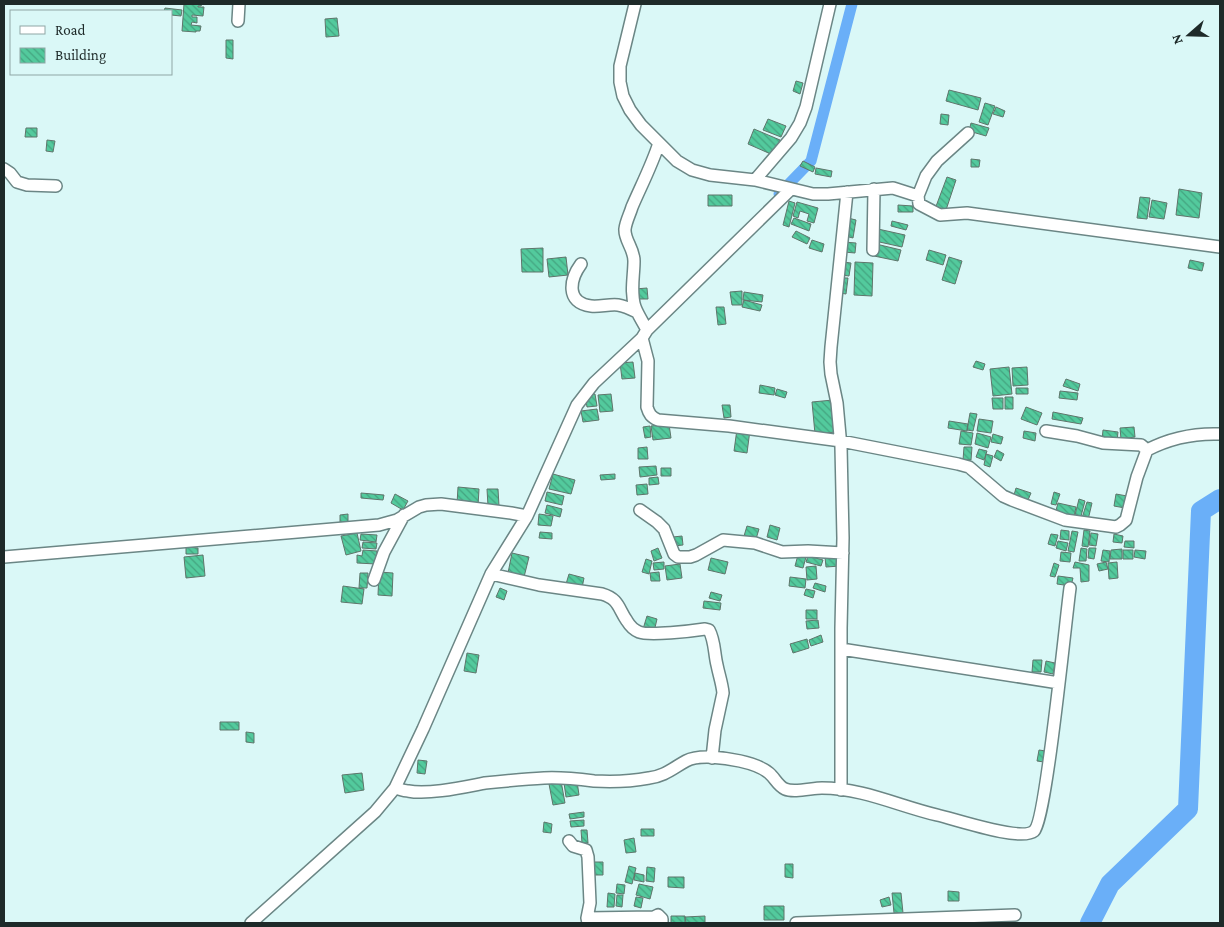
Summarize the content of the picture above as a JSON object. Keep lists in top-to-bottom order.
{
  "legend": ["Road", "Building"],
  "north": "left"
}
